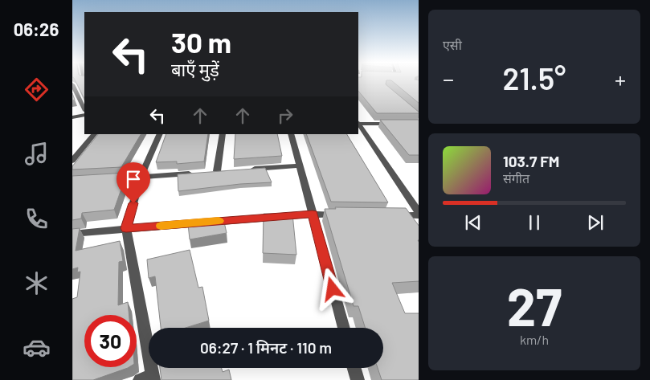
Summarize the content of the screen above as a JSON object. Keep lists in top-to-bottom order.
{
  "page": {
    "tabs": "06:26",
    "tile": [
      "एसी",
      ["27", "km/h"]
    ],
    "turn": ["30 m", "बाएँ मुड़ें"],
    "heat": ["−", "21.5°", "+"],
    "song": ["103.7 FM", "संगीत"],
    "limit": "30",
    "trip": "06:27 · 1 मिनट · 110 m"
  }
}
